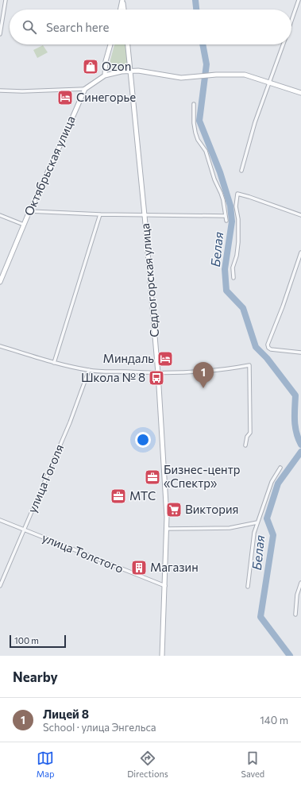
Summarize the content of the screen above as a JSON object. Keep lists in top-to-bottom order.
{
  "streets": {
    "street": [
      "Октябрьская улица",
      "Седлогорская улица",
      "улица Гоголя",
      "улица Толстого"
    ]
  },
  "crossings": [
    ["Седлогорская улица", "улица Толстого"],
    ["улица Гоголя", "улица Толстого"]
  ],
  "water": ["Белая"],
  "places": {
    "shop": ["Ozon"],
    "hotel": ["Синегорье", "Миндаль"],
    "bus stop": ["Школа № 8"],
    "office": ["Бизнес-центр «Спектр»", "МТС"],
    "supermarket": ["Виктория"],
    "building": ["Магазин"]
  },
  "scale_bar": "100 m",
  "page": {
    "search": "Search here",
    "pins": "1",
    "scale": "100 m",
    "heading": "Nearby",
    "list": [
      {
        "mark": "1",
        "name": "Лицей 8",
        "note": "School · улица Энгельса",
        "value": "140 m"
      }
    ],
    "nav": ["Map", "Directions", "Saved"]
  }
}
